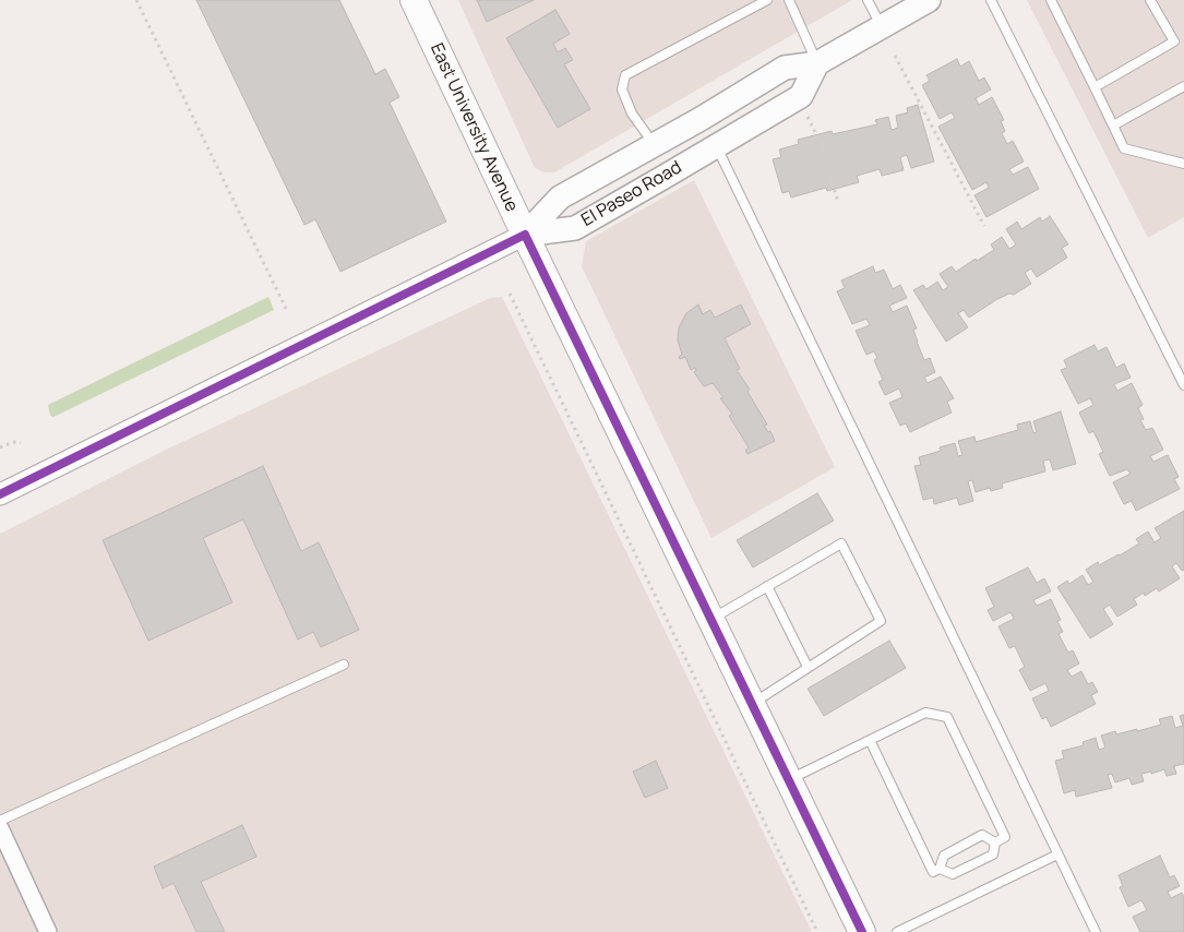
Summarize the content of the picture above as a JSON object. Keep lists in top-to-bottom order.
{
  "streets": {
    "main road": ["East University Avenue", "El Paseo Road"]
  },
  "crossings": [
    ["East University Avenue", "El Paseo Road"]
  ]
}
